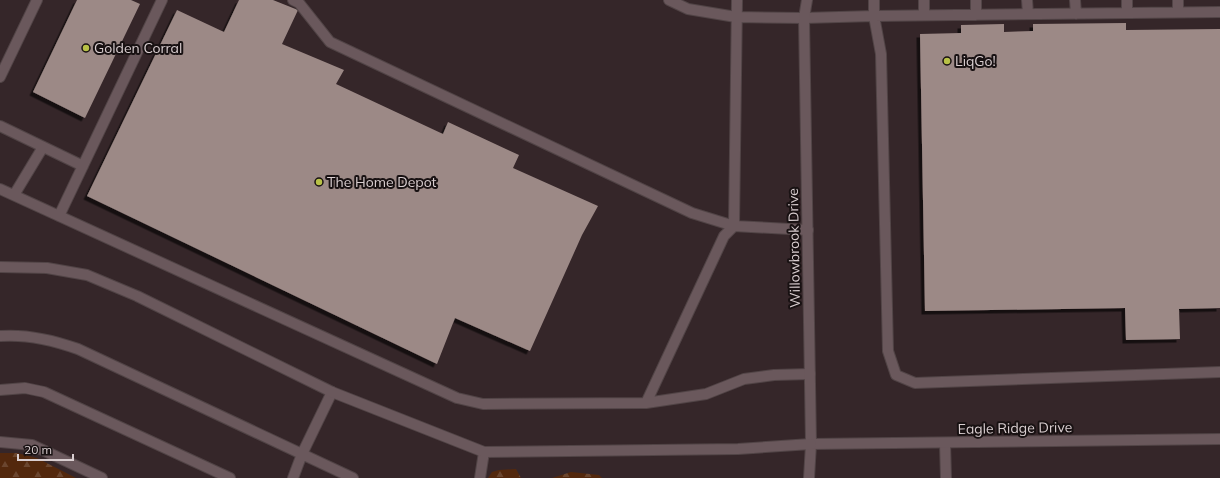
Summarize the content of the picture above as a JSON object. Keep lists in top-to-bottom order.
{
  "streets": {
    "street": ["Willowbrook Drive", "Eagle Ridge Drive"]
  },
  "crossings": [
    ["Willowbrook Drive", "Eagle Ridge Drive"]
  ],
  "places": ["Golden Corral", "LiqGo!", "The Home Depot"],
  "scale_bar": "20 m"
}
